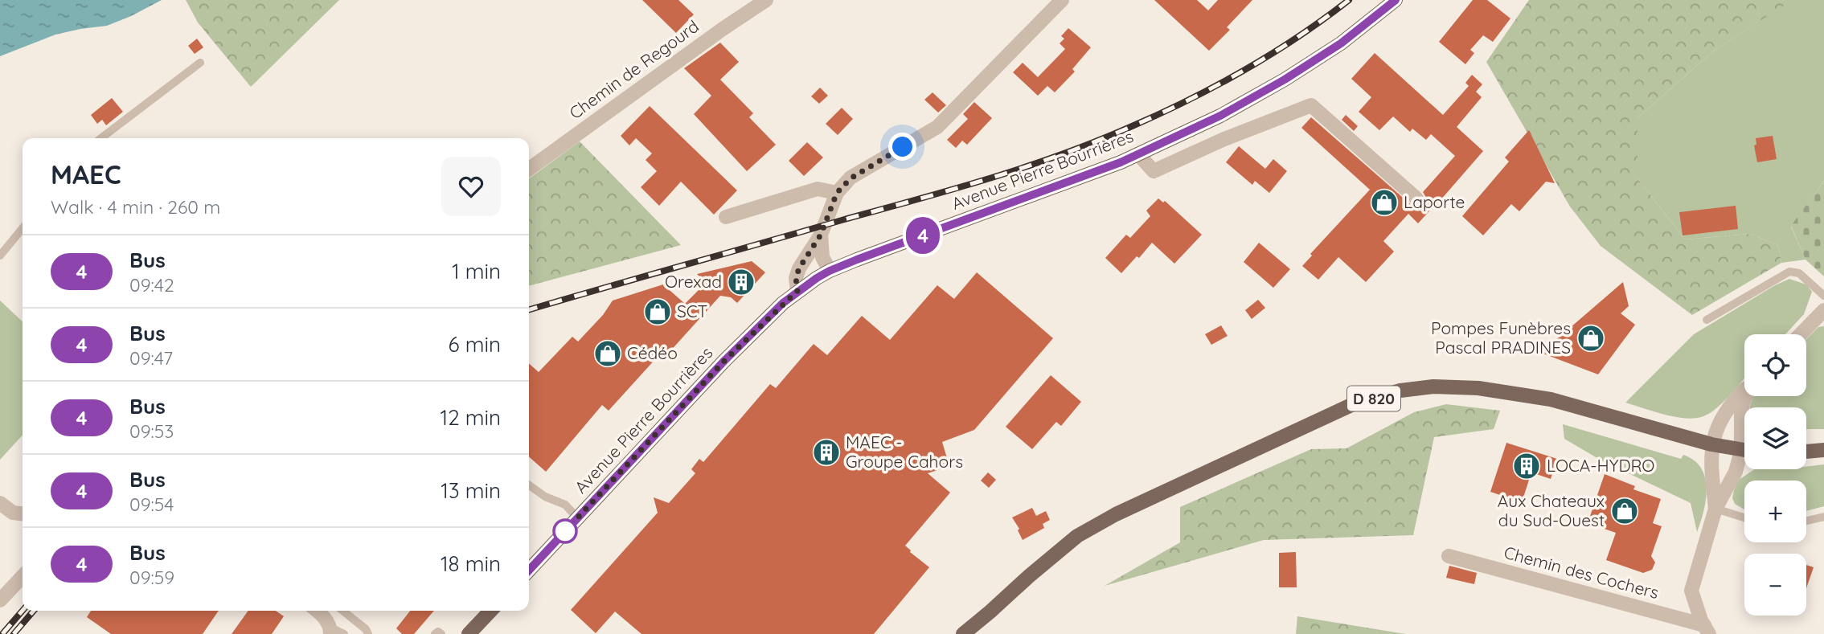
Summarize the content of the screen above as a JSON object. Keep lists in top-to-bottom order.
{
  "streets": {
    "main road": ["Avenue Pierre Bourrières", "D 820"],
    "street": ["Chemin de Regourd", "Chemin des Cochers"]
  },
  "places": {
    "shop": [
      "Laporte",
      "SCT",
      "Pompes Funèbres Pascal PRADINES",
      "Cédéo",
      "Aux Chateaux du Sud-Ouest"
    ],
    "building": ["Orexad", "MAEC - Groupe Cahors", "LOCA-HYDRO"]
  },
  "lines": ["bus line 4"],
  "page": {
    "on_map": "4",
    "heading": ["MAEC", "Walk · 4 min · 260 m"],
    "list": [
      {
        "mark": "4",
        "name": "Bus",
        "note": "09:42",
        "value": "1 min"
      },
      {
        "mark": "4",
        "name": "Bus",
        "note": "09:47",
        "value": "6 min"
      },
      {
        "mark": "4",
        "name": "Bus",
        "note": "09:53",
        "value": "12 min"
      },
      {
        "mark": "4",
        "name": "Bus",
        "note": "09:54",
        "value": "13 min"
      },
      {
        "mark": "4",
        "name": "Bus",
        "note": "09:59",
        "value": "18 min"
      }
    ],
    "map_buttons": ["+", "−"]
  }
}
